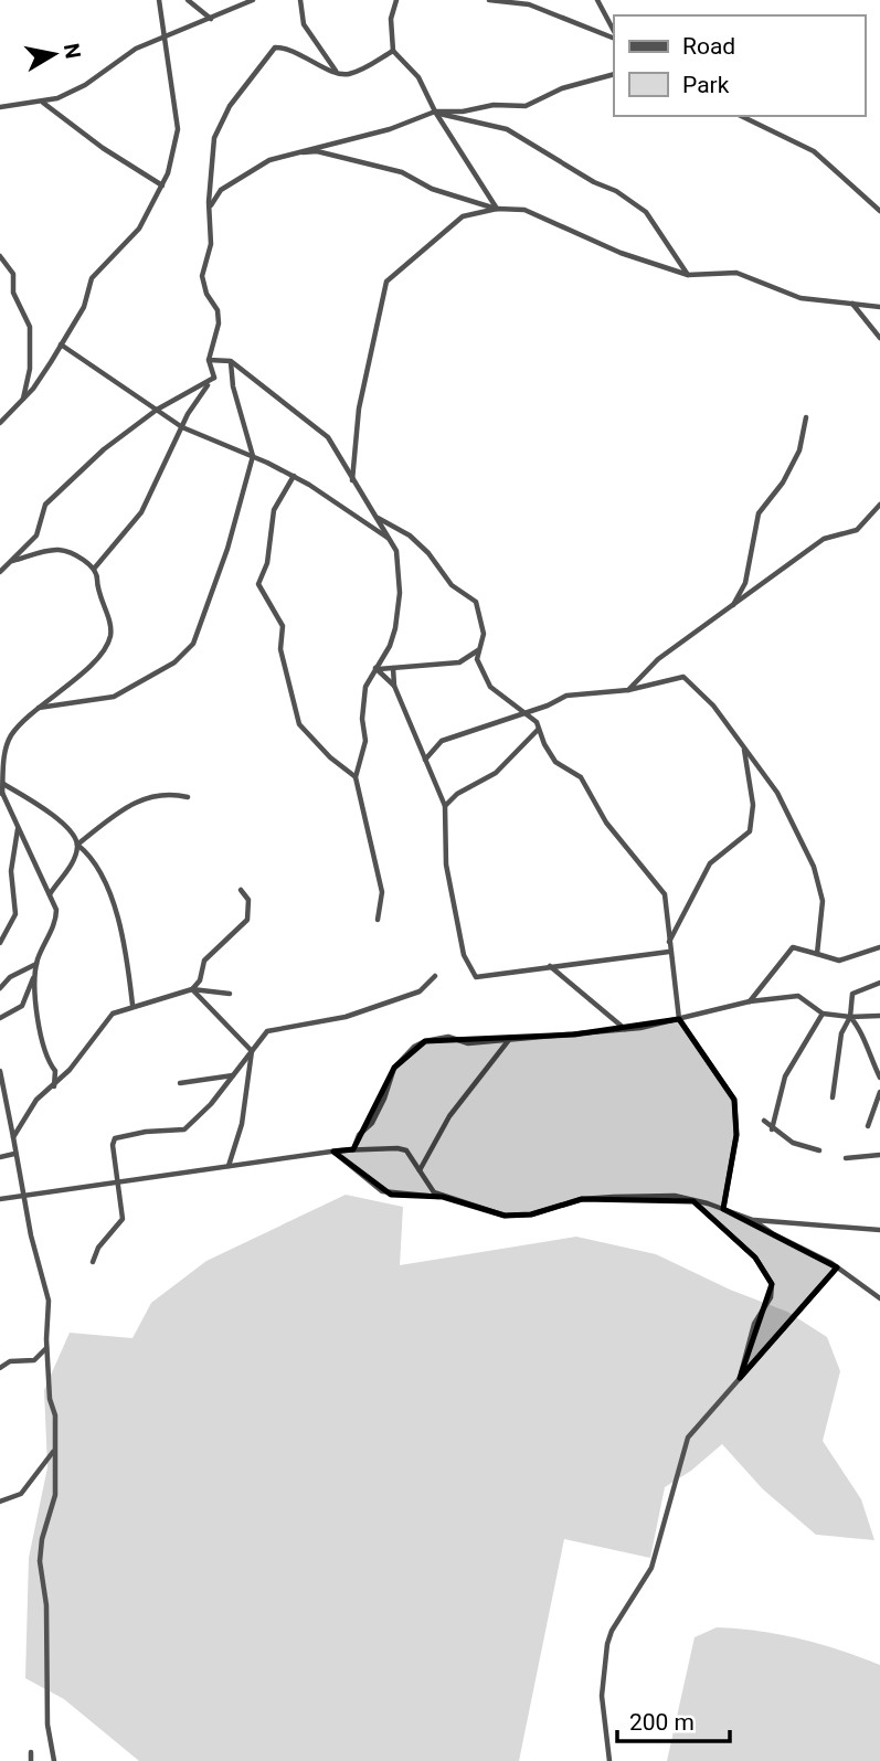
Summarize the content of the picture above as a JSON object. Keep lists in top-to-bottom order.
{
  "legend": ["Road", "Park"],
  "scale_bar": "200 m",
  "north": "right"
}
